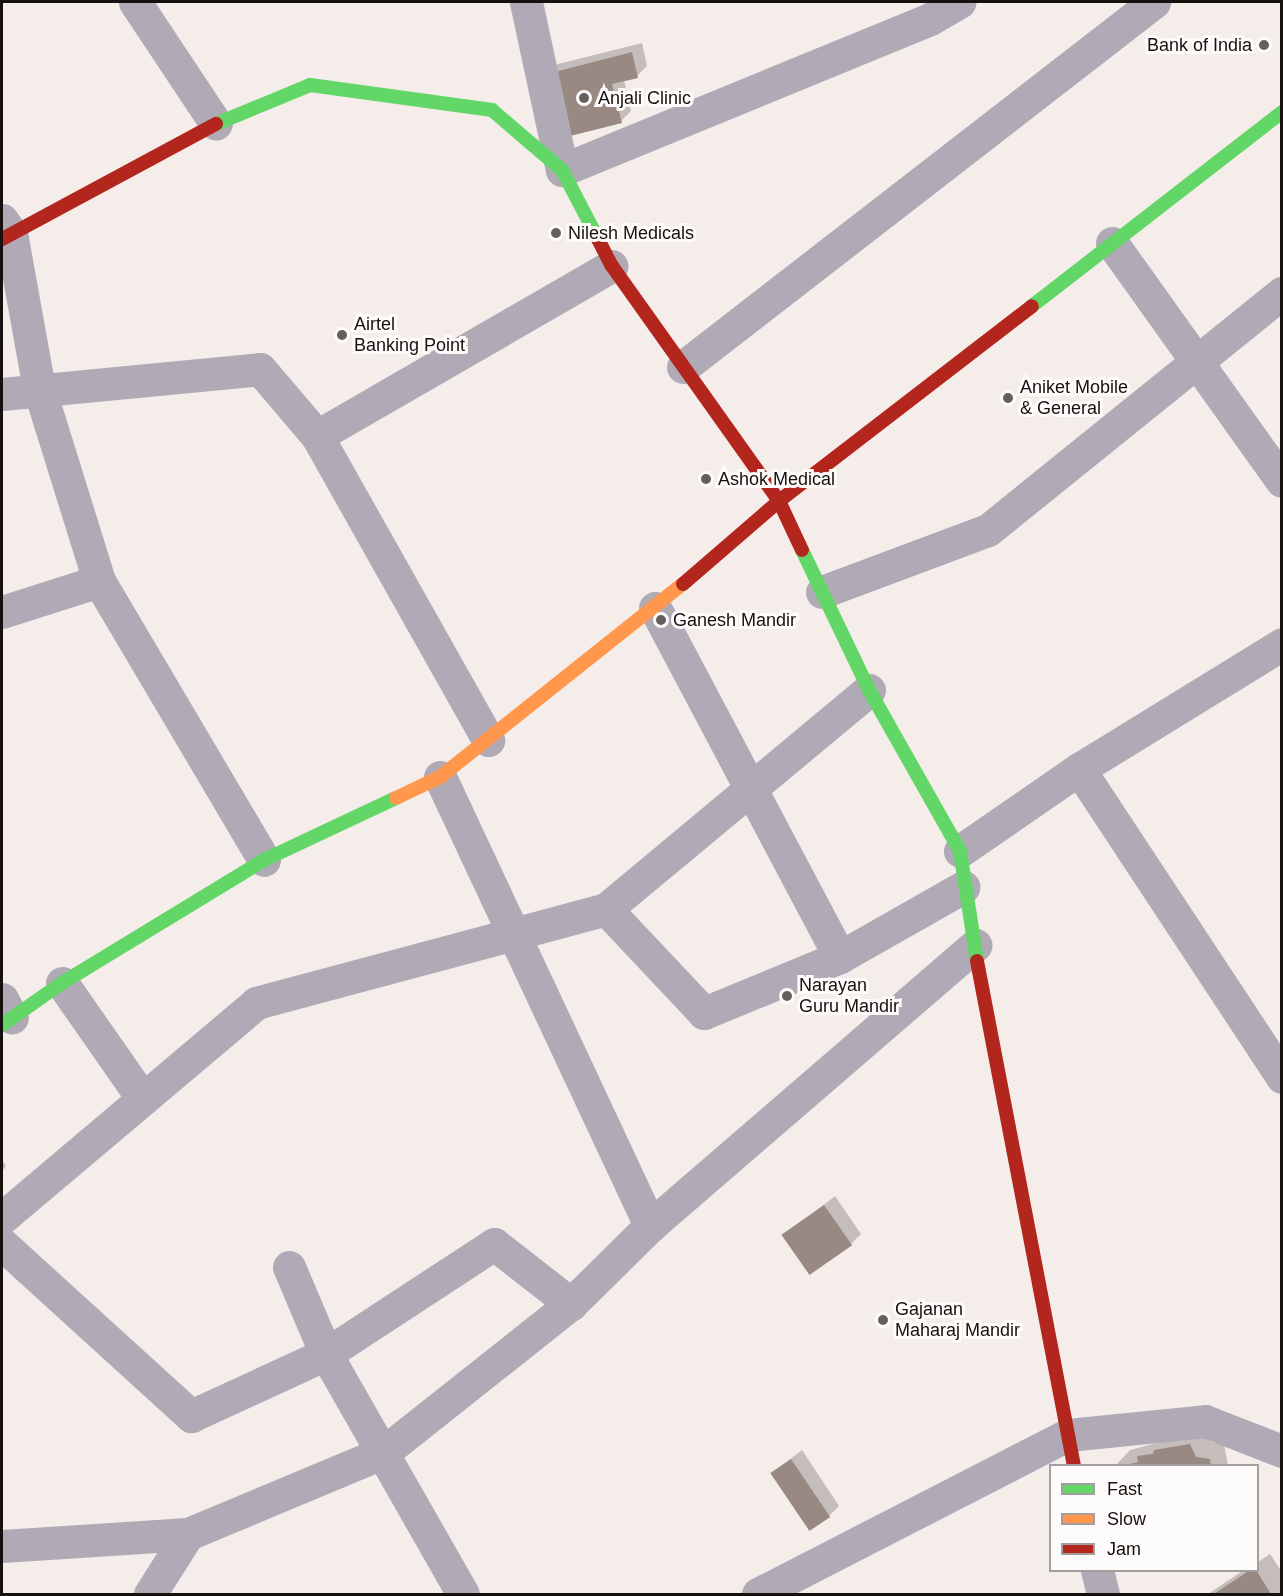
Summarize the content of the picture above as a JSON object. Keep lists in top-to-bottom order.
{
  "places": [
    "Bank of India",
    "Anjali Clinic",
    "Nilesh Medicals",
    "Airtel Banking Point",
    "Aniket Mobile & General",
    "Ashok Medical",
    "Ganesh Mandir",
    "Narayan Guru Mandir",
    "Gajanan Maharaj Mandir"
  ],
  "legend": ["Fast", "Slow", "Jam"]
}
